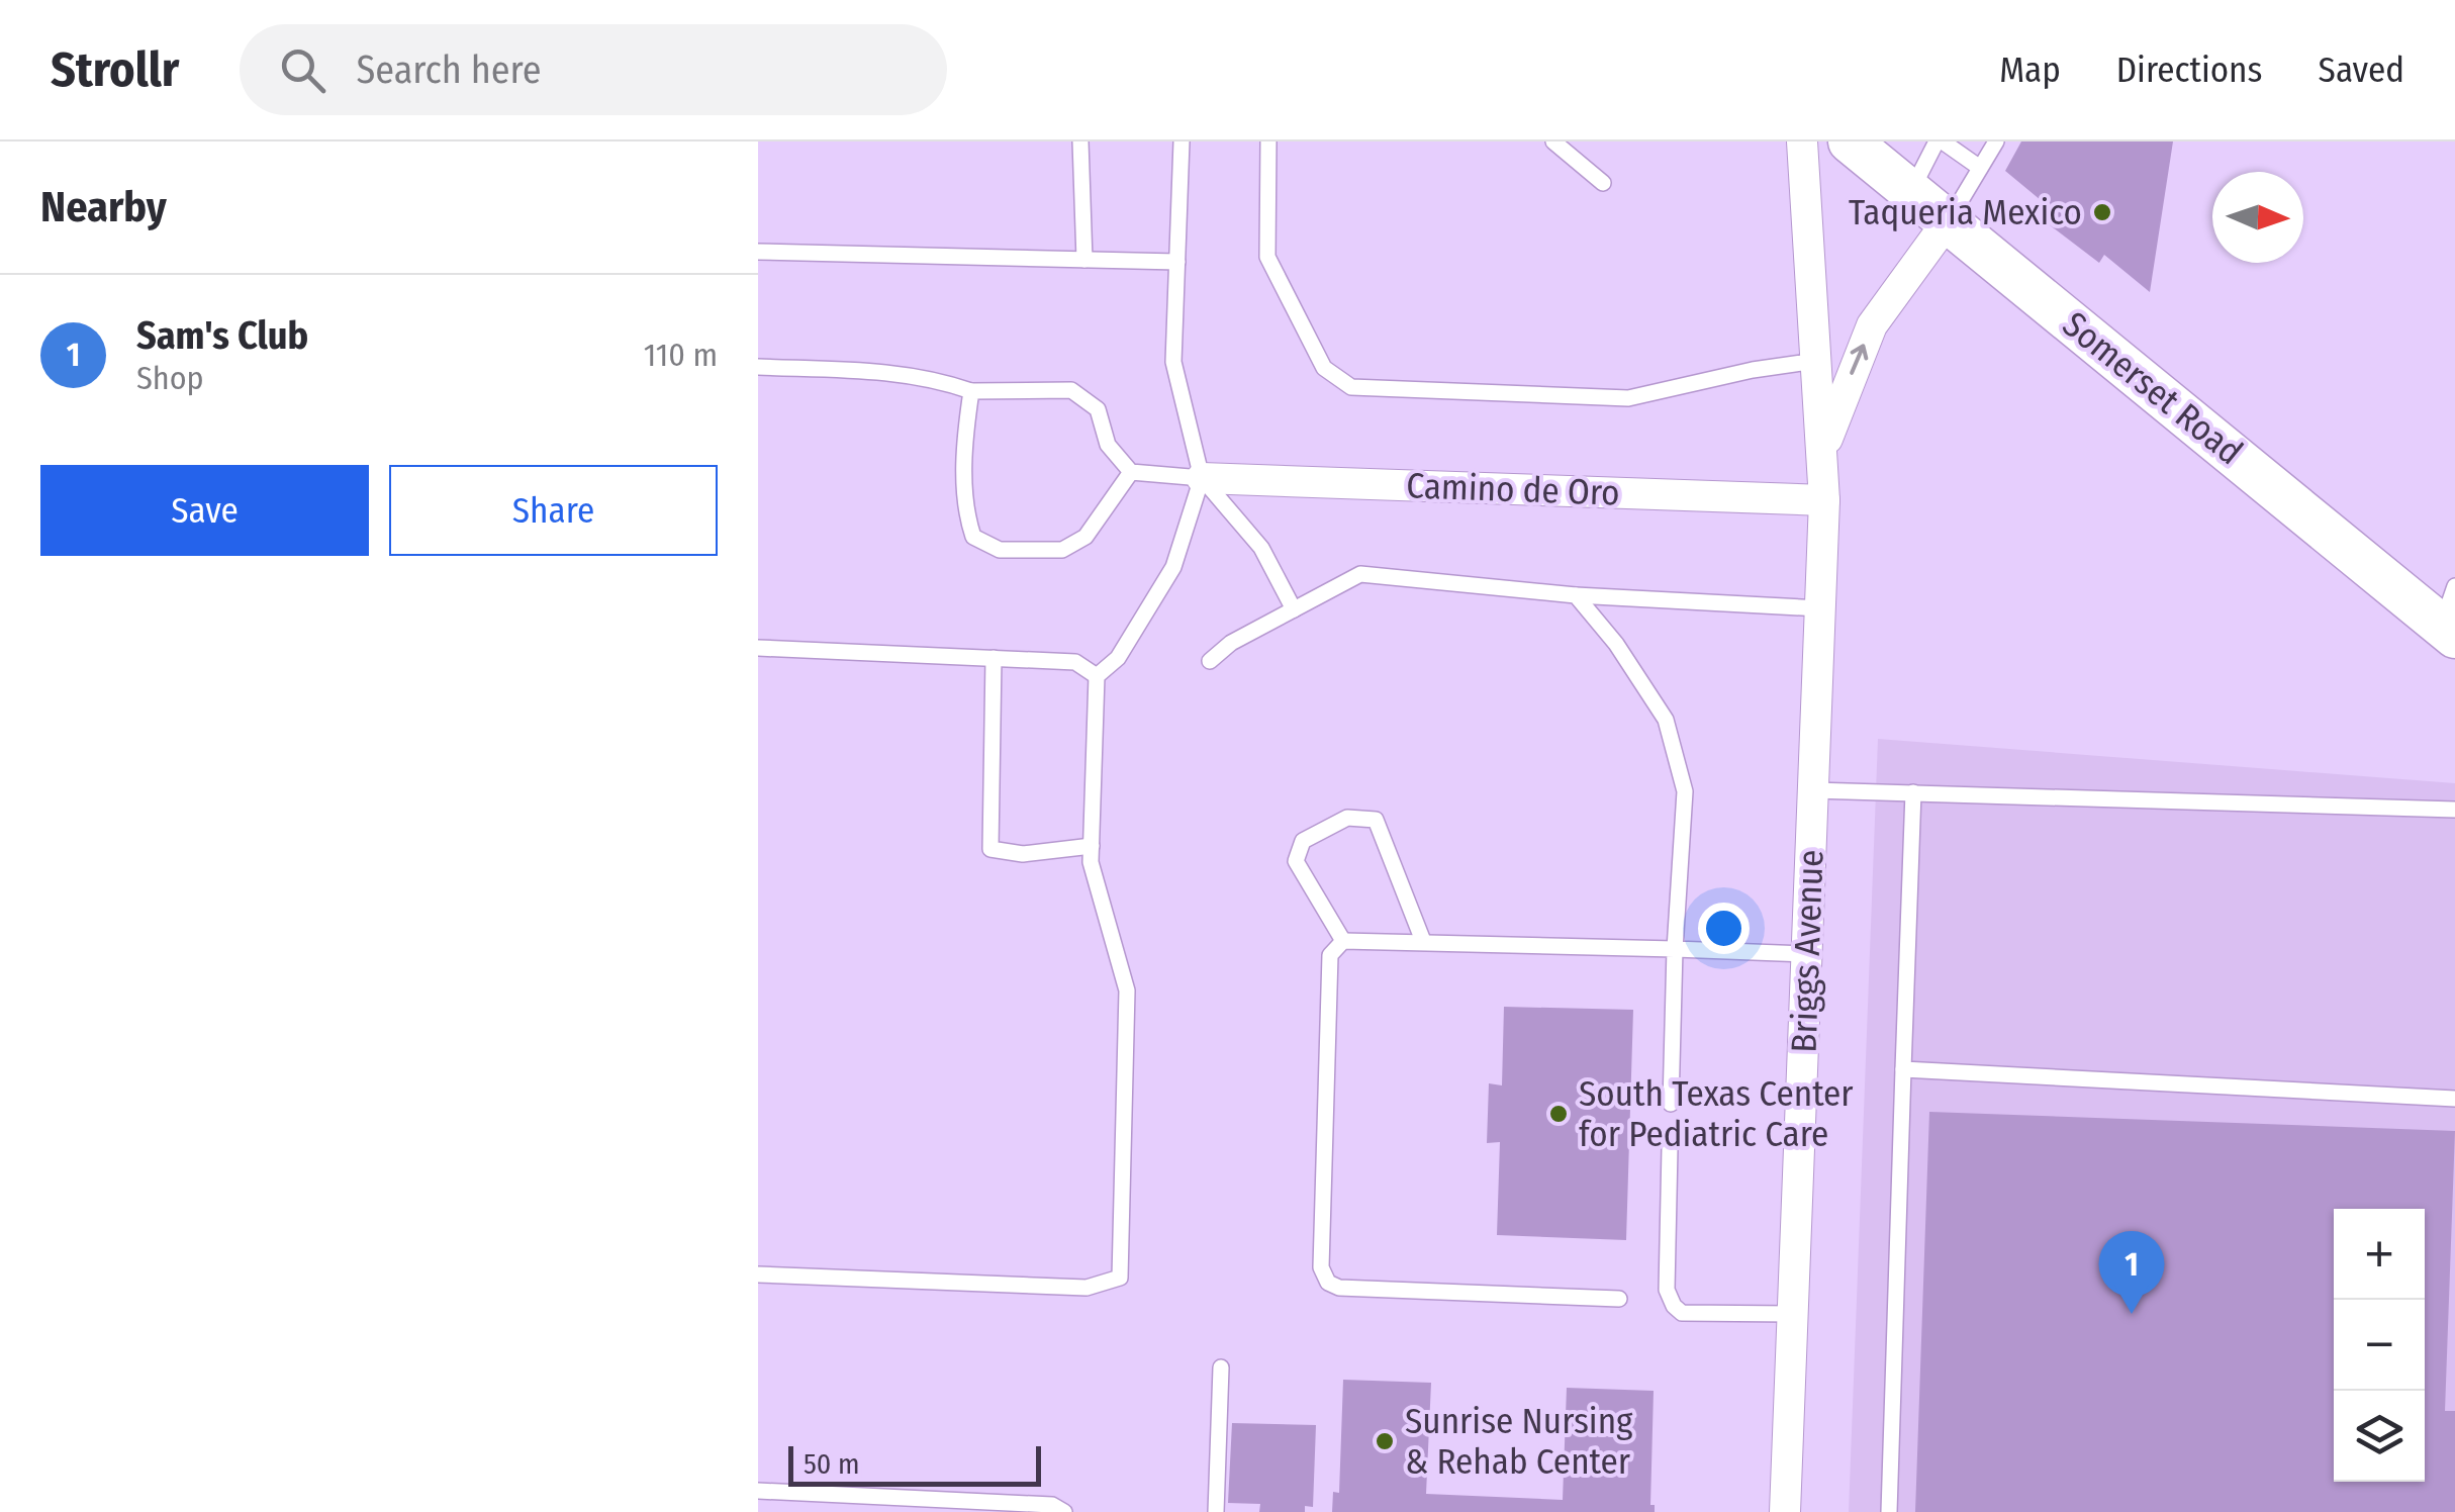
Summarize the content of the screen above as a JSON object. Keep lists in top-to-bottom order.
{
  "streets": {
    "main road": ["Somerset Road"],
    "street": ["Camino de Oro", "Briggs Avenue"]
  },
  "crossings": [
    ["Somerset Road", "Briggs Avenue"],
    ["Camino de Oro", "Briggs Avenue"]
  ],
  "places": ["Taqueria Mexico", "South Texas Center for Pediatric Care", "Sunrise Nursing & Rehab Center"],
  "scale_bar": "50 m",
  "north": "right",
  "page": {
    "header": "Strollr",
    "search": "Search here",
    "nav": ["Map", "Directions", "Saved"],
    "heading": "Nearby",
    "list": [
      {
        "mark": "1",
        "name": "Sam's Club",
        "note": "Shop",
        "value": "110 m"
      }
    ],
    "buttons": ["Save", "Share"],
    "map_buttons": ["+", "−"],
    "pins": "1",
    "scale": "50 m"
  }
}
